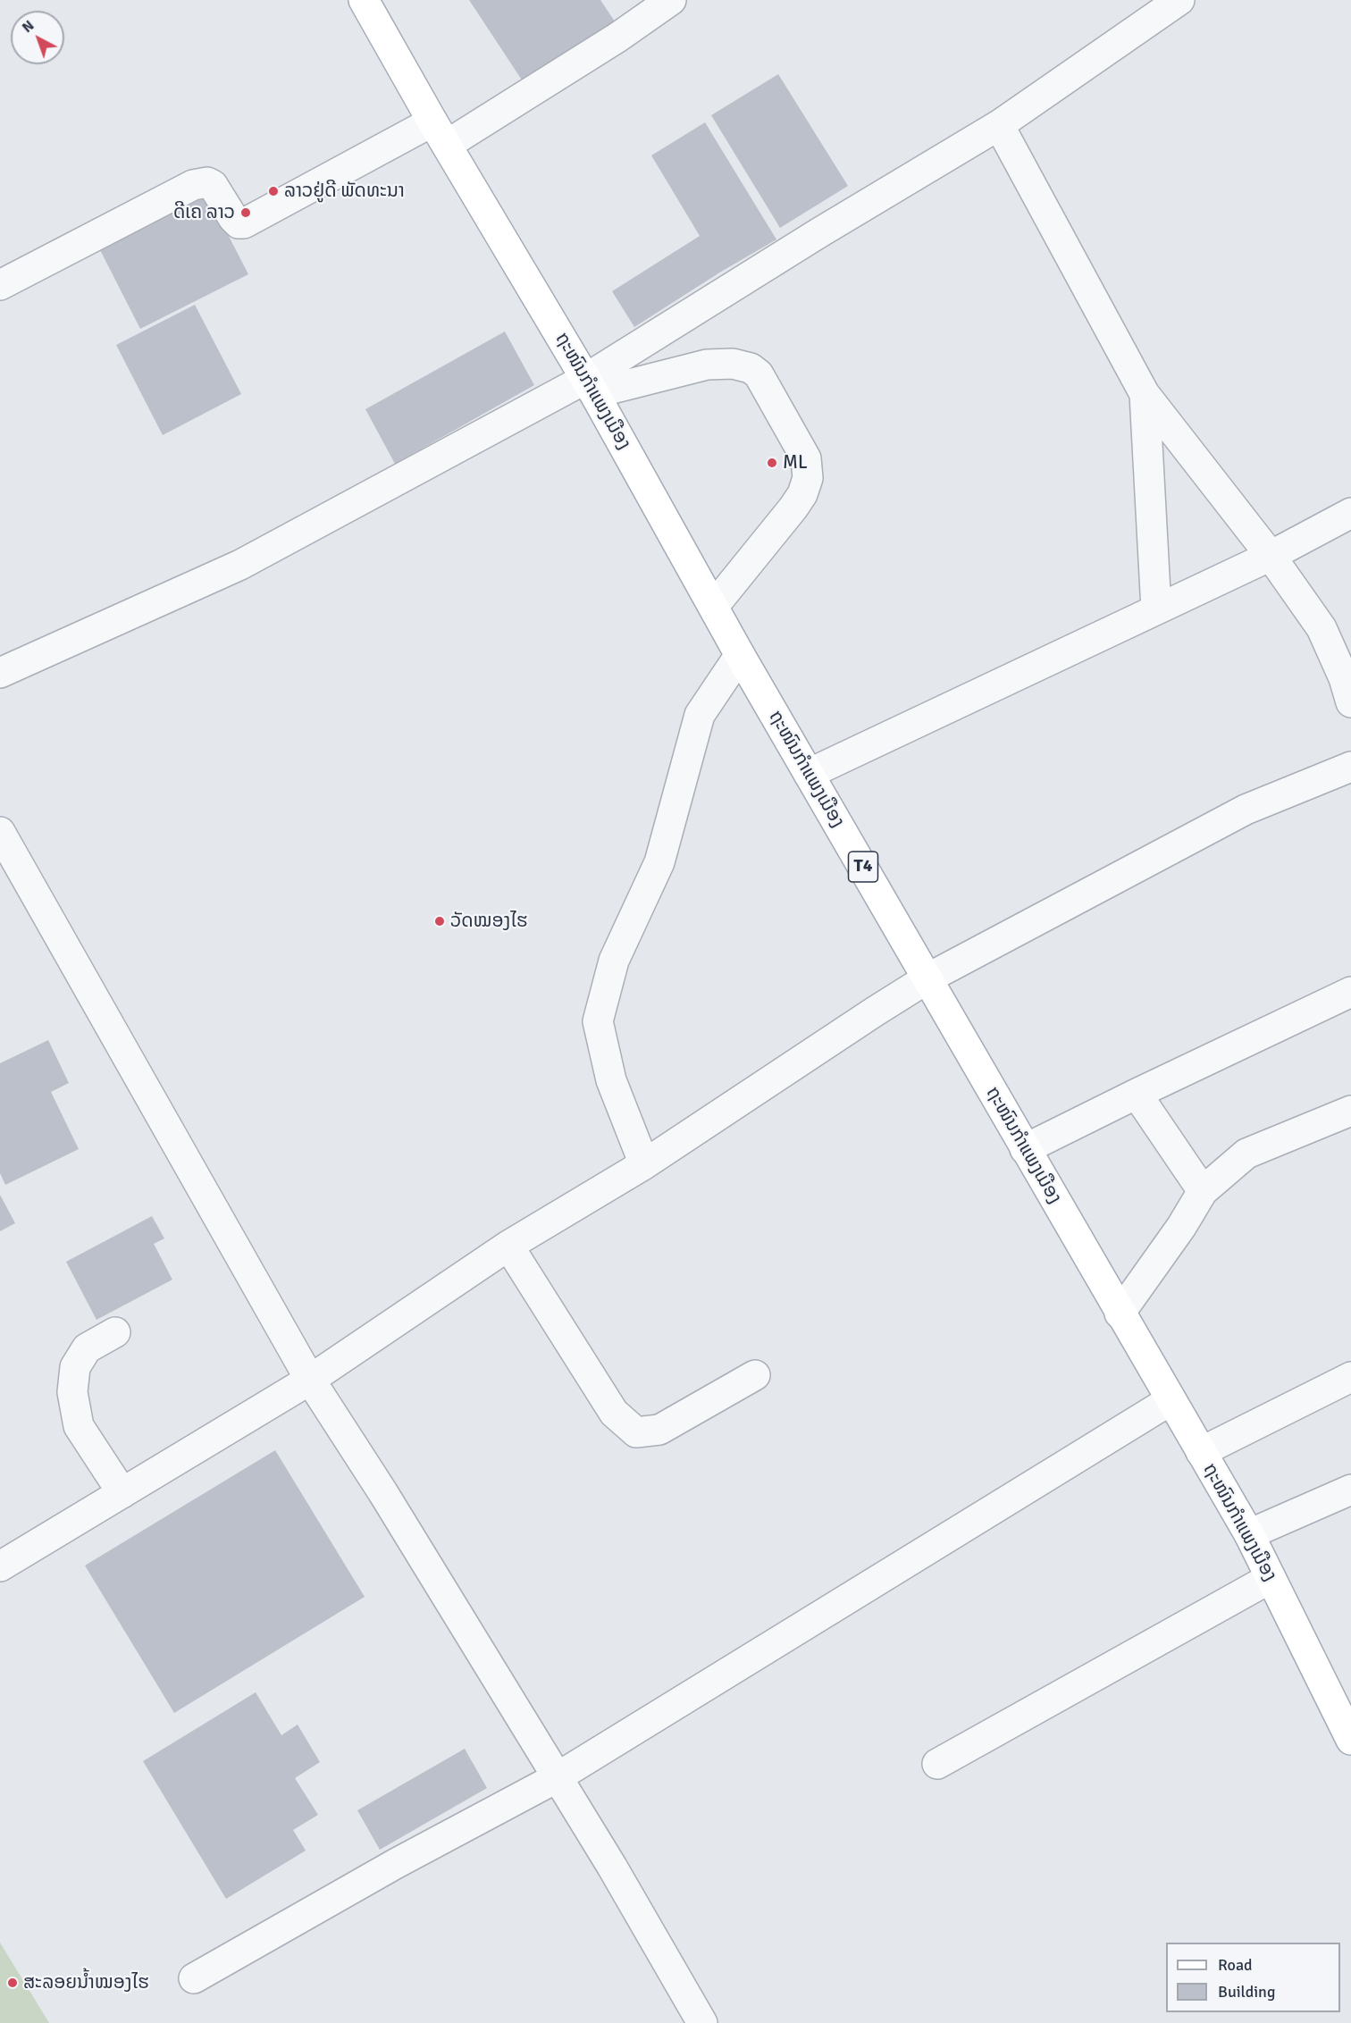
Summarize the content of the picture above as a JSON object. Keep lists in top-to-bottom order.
{
  "streets": {
    "main road": ["ຖະໜົນກຳແພງເມືອງ", "T4"]
  },
  "places": [
    "ລາວຢູ່ດີ ພັດທະນາ",
    "ດີເຄ ລາວ",
    "ML",
    "ວັດໝອງໄຮ",
    "ສະລອຍນ້ຳໝອງໄຮ"
  ],
  "legend": ["Road", "Building"],
  "north": "top left"
}
